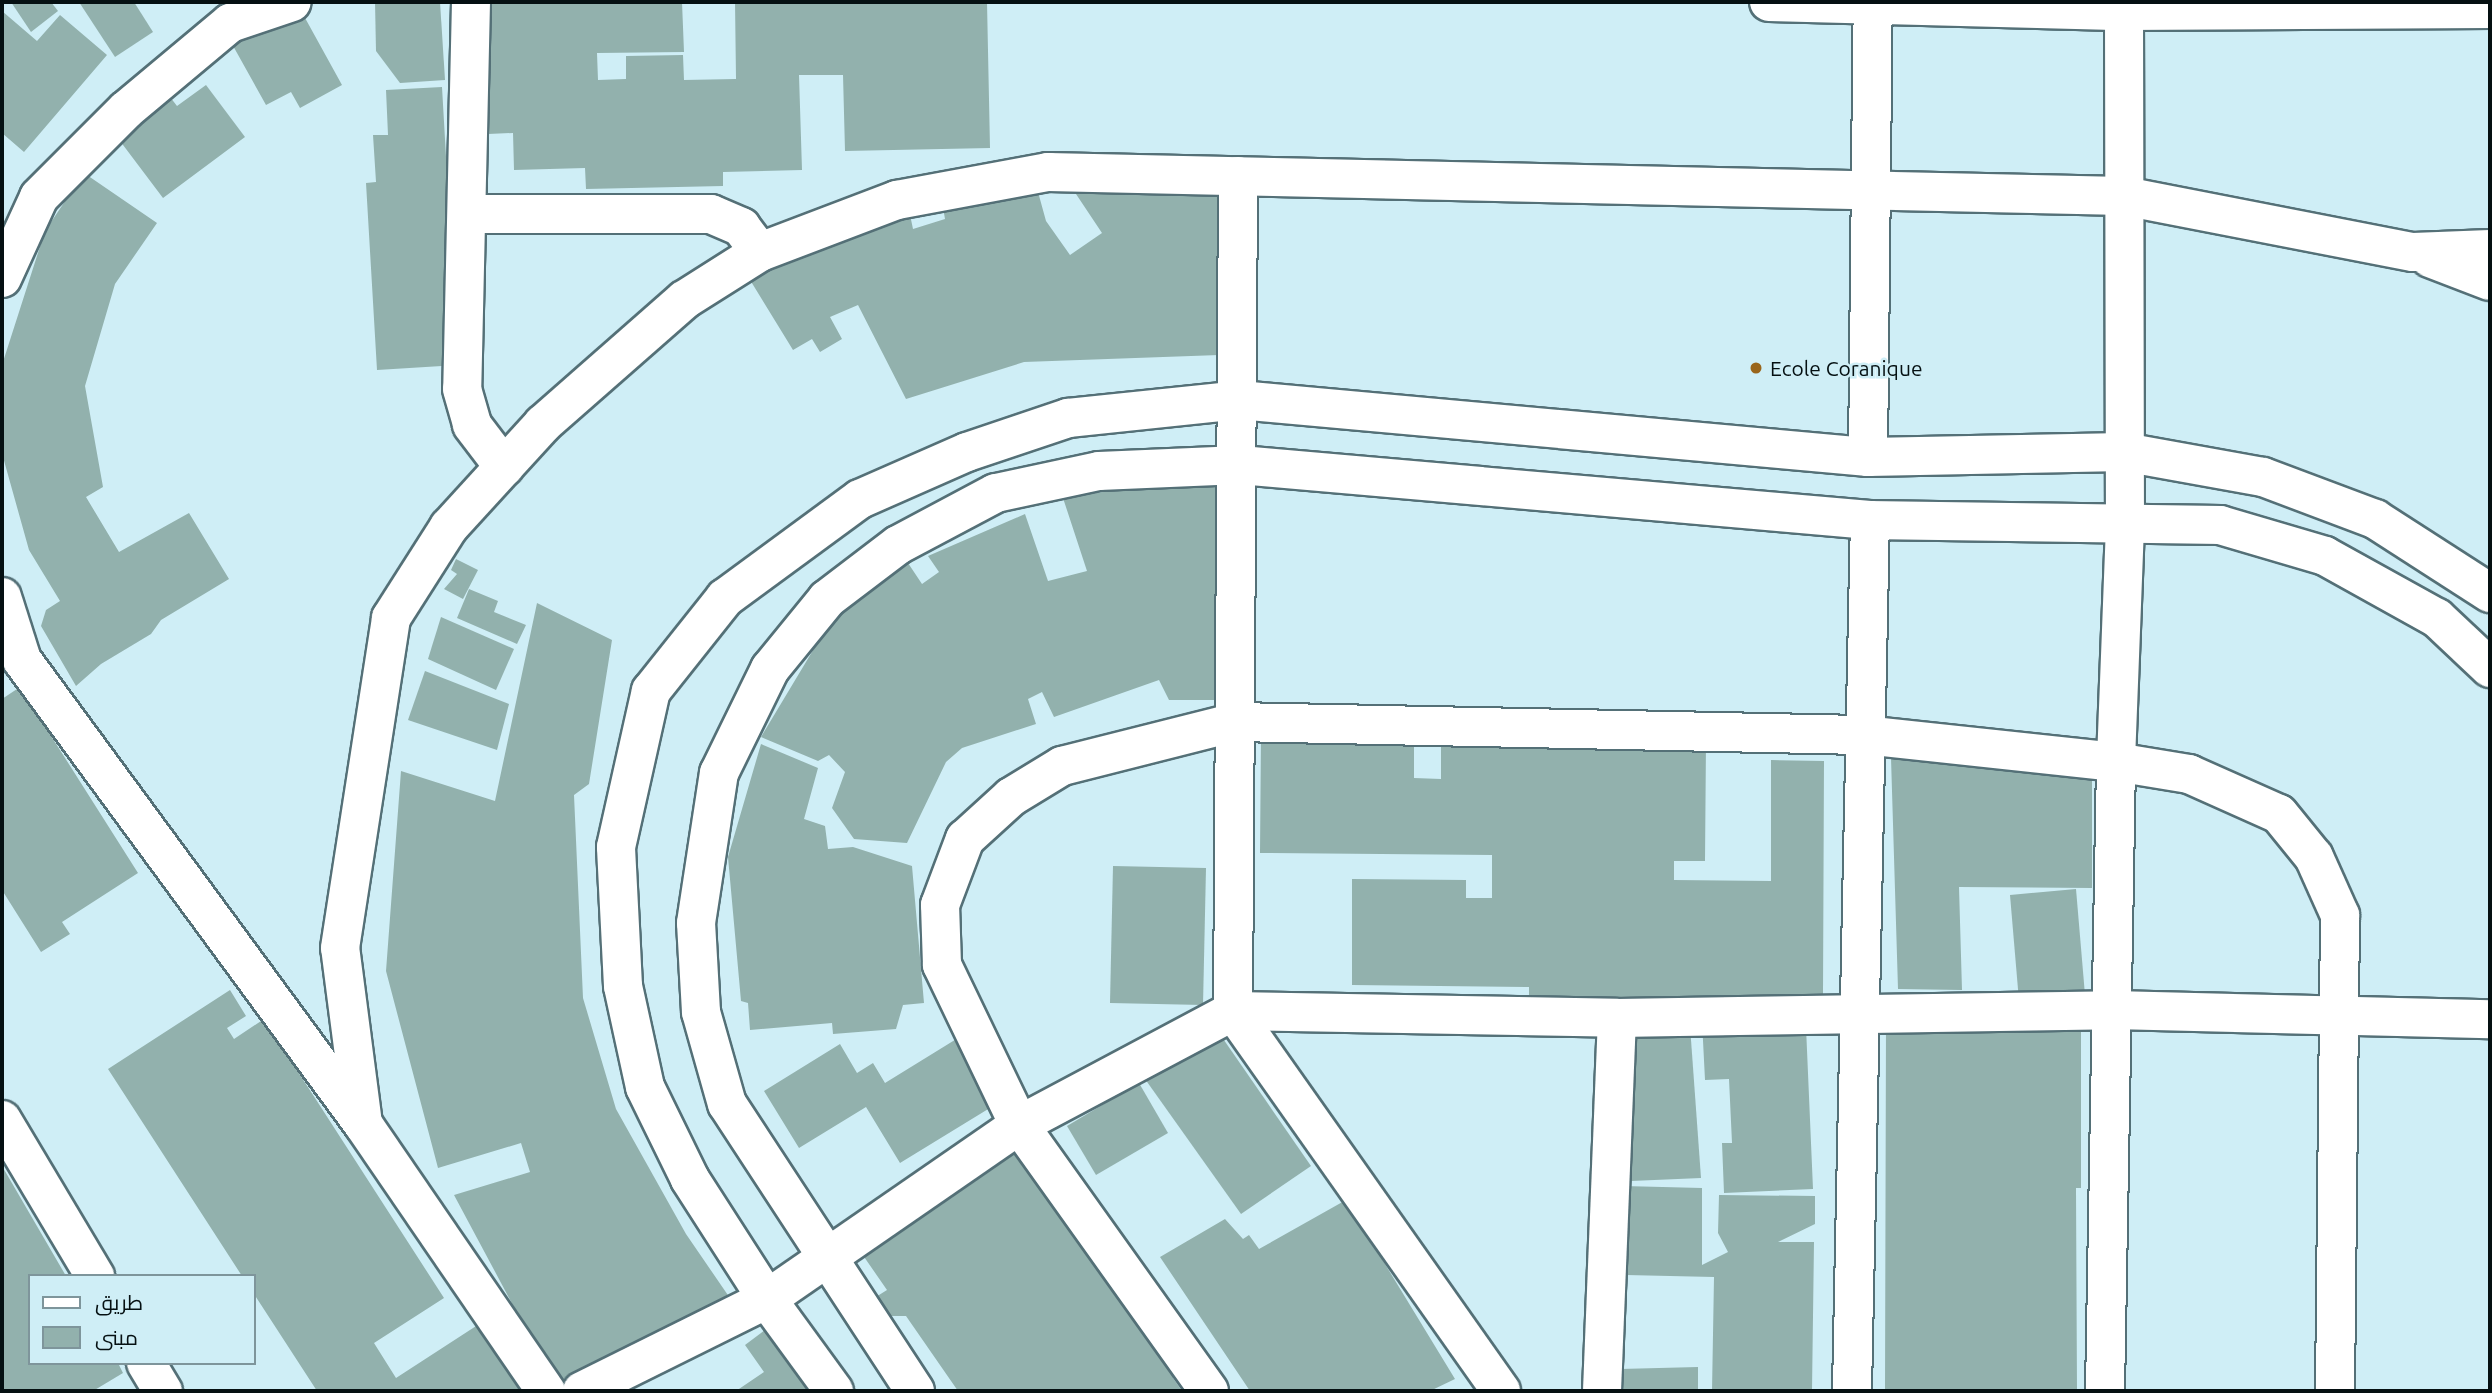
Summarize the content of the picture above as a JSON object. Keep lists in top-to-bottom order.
{
  "places": ["Ecole Coranique"],
  "legend": ["طريق", "مبنى"]
}
